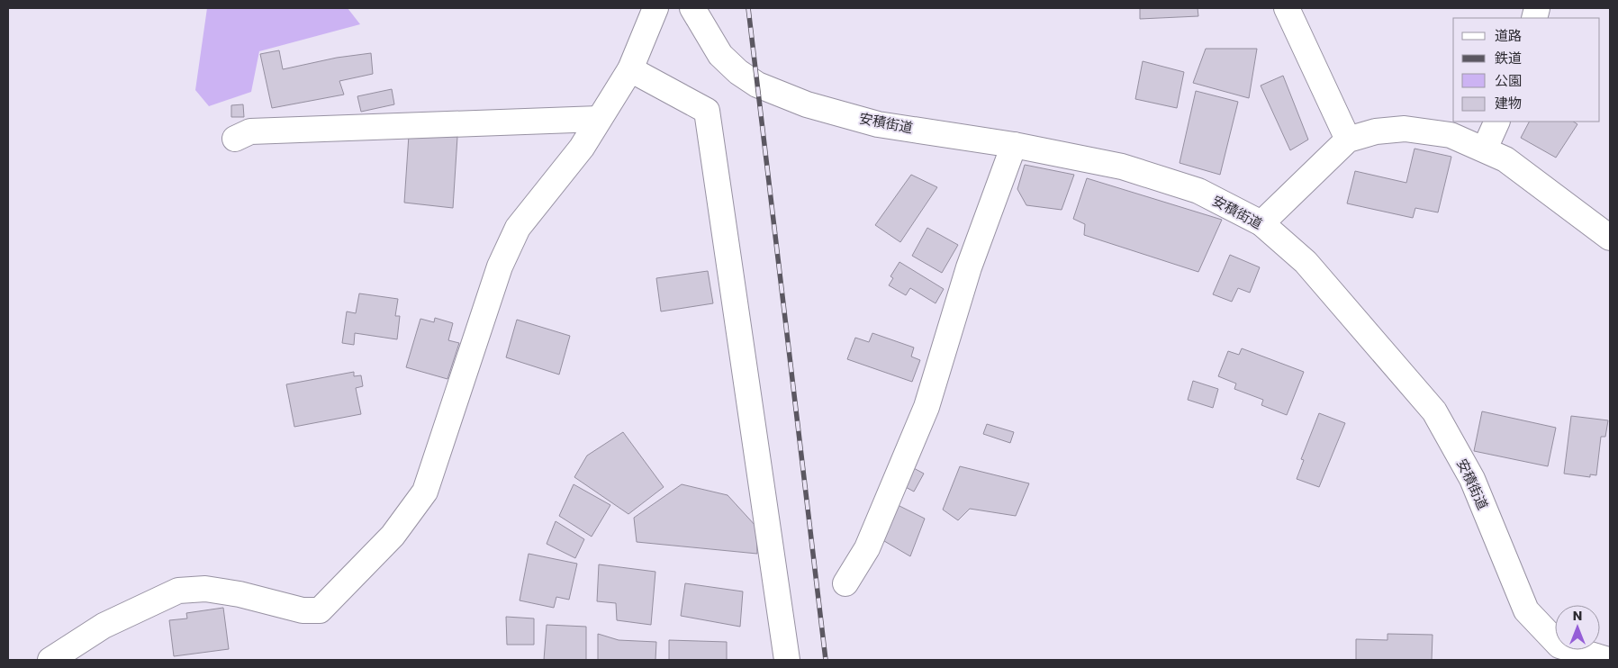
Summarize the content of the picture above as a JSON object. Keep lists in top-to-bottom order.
{
  "streets": {
    "street": ["安積街道"]
  },
  "legend": [
    "道路",
    "鉄道",
    "公園",
    "建物"
  ],
  "north": "top"
}
